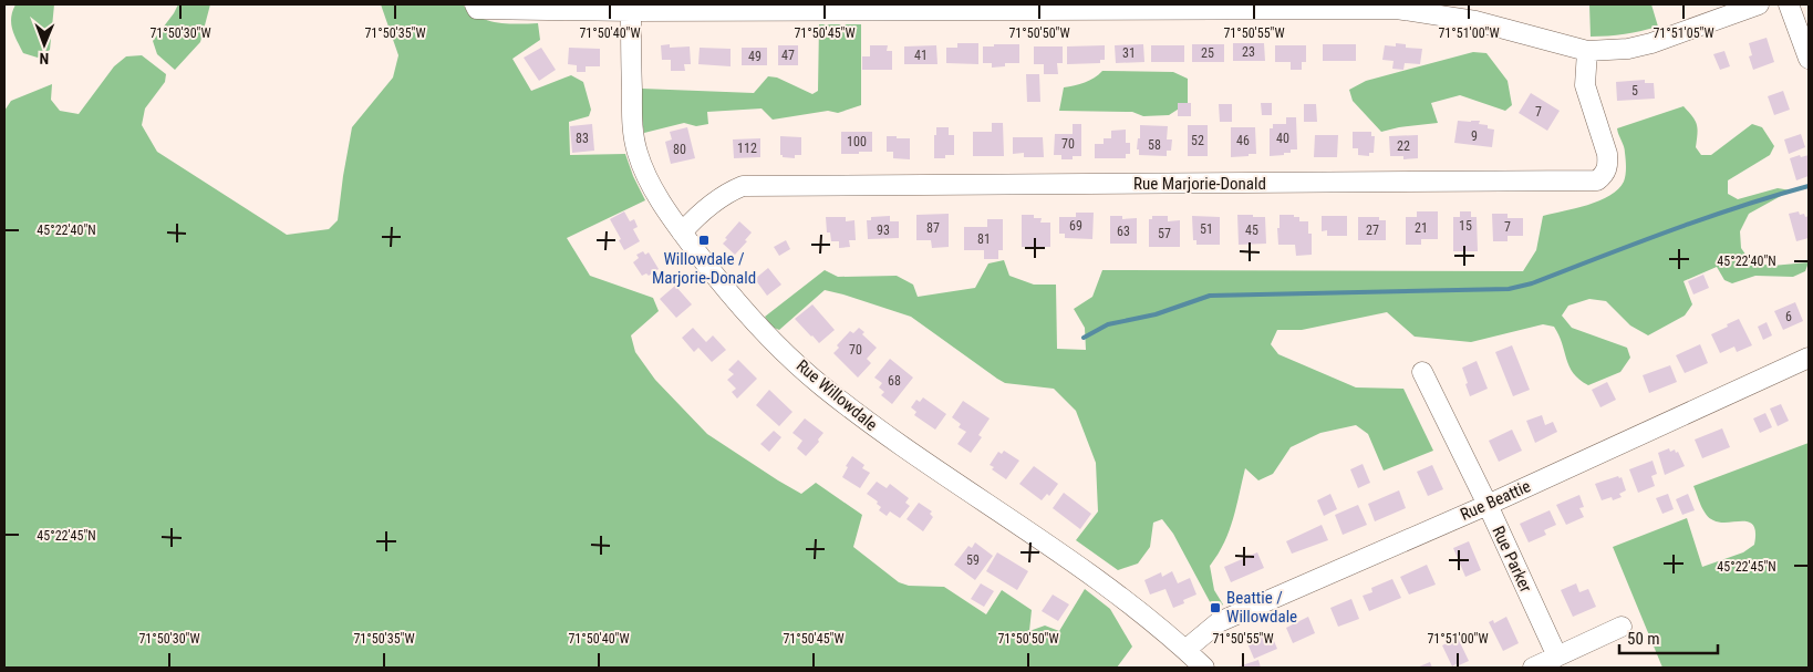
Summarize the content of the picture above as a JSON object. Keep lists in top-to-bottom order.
{
  "streets": {
    "street": [
      "Rue Marjorie-Donald",
      "Rue Willowdale",
      "Rue Beattie",
      "Rue Parker"
    ]
  },
  "crossings": [
    ["Rue Marjorie-Donald", "Rue Willowdale"],
    ["Rue Willowdale", "Rue Beattie"],
    ["Rue Beattie", "Rue Parker"]
  ],
  "places": {
    "transit": ["Willowdale / Marjorie-Donald", "Beattie / Willowdale"]
  },
  "house_numbers": [
    "23",
    "31",
    "25",
    "47",
    "41",
    "49",
    "5",
    "7",
    "9",
    "83",
    "40",
    "52",
    "46",
    "100",
    "70",
    "58",
    "22",
    "112",
    "80",
    "69",
    "15",
    "7",
    "87",
    "21",
    "51",
    "93",
    "45",
    "27",
    "63",
    "57",
    "81",
    "6",
    "70",
    "68",
    "59"
  ],
  "scale_bar": "50 m",
  "north": "bottom",
  "coordinates": [
    "71°50'30\"W",
    "71°50'35\"W",
    "71°50'40\"W",
    "71°50'45\"W",
    "71°50'50\"W",
    "71°50'55\"W",
    "71°51'00\"W",
    "71°51'05\"W",
    "45°22'40\"N",
    "45°22'45\"N"
  ]
}
